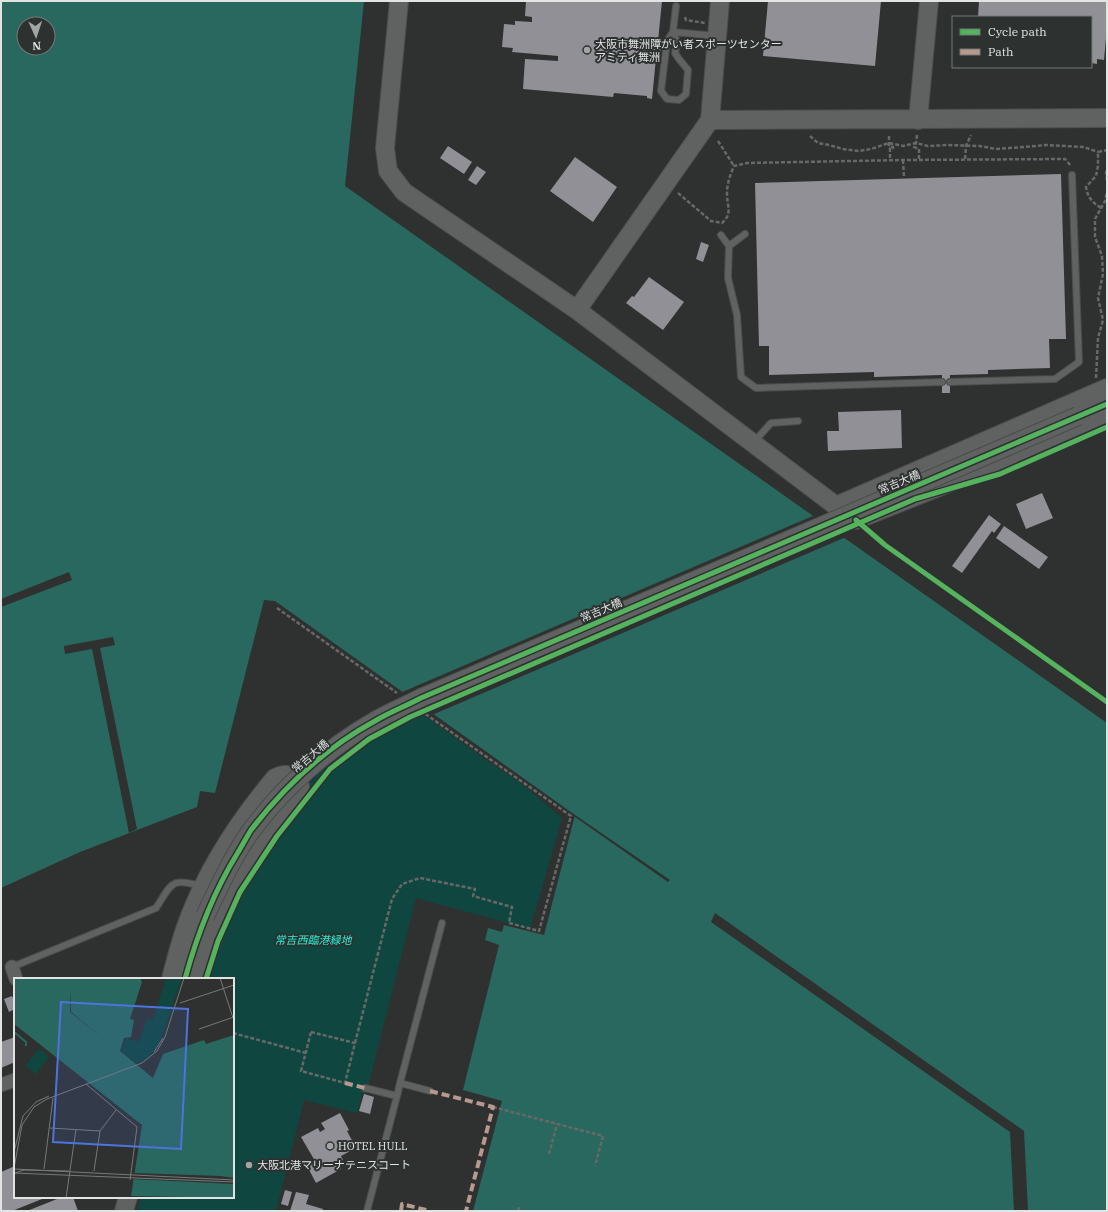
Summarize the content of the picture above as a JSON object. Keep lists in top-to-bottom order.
{
  "streets": {
    "street": ["常吉大橋"]
  },
  "parks": ["常吉西臨港緑地"],
  "places": ["大阪市舞洲障がい者スポーツセンター アミティ舞洲", "HOTEL HULL", "大阪北港マリーナテニスコート"],
  "legend": ["Cycle path", "Path"],
  "north": "bottom"
}
